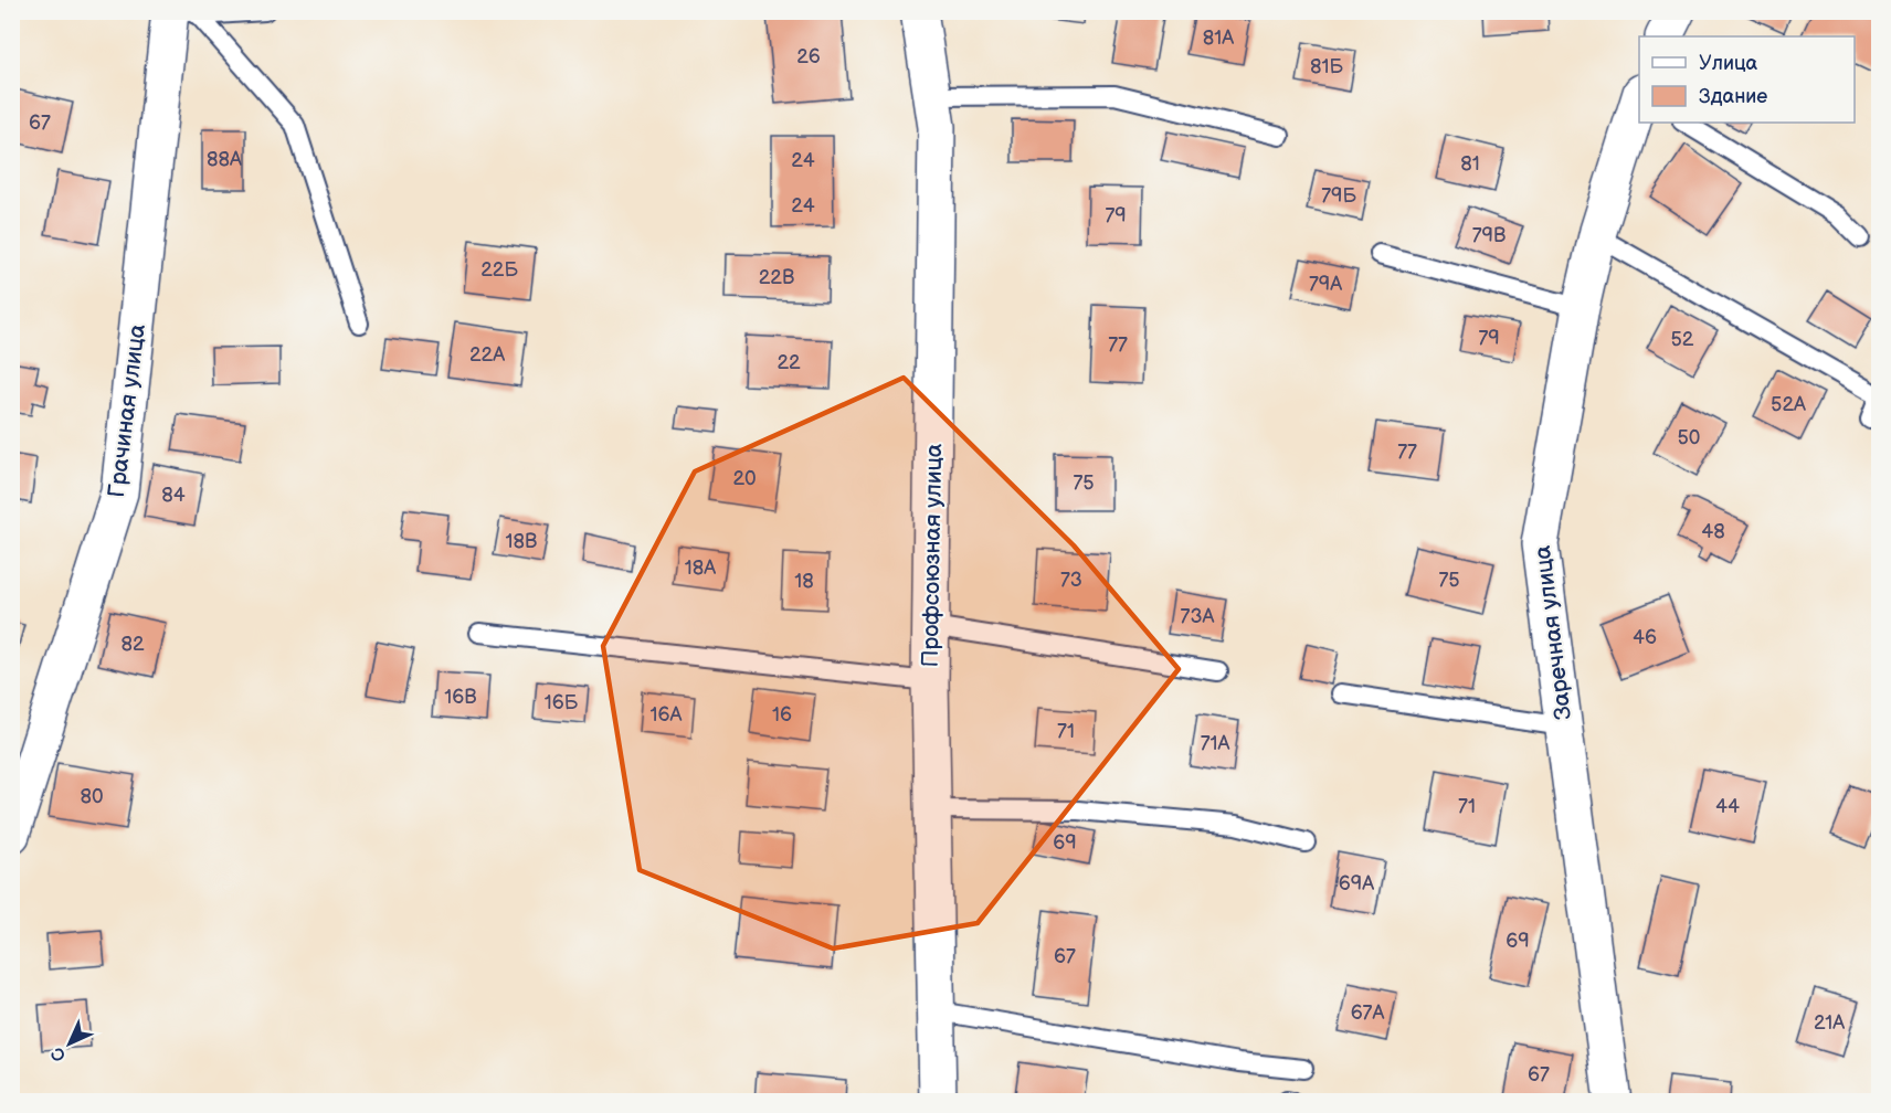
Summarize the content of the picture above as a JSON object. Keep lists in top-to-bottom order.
{
  "streets": {
    "street": ["Грачиная улица", "Профсоюзная улица", "Заречная улица"]
  },
  "house_numbers": [
    "81А",
    "26",
    "81Б",
    "67",
    "88А",
    "24",
    "81",
    "79Б",
    "24",
    "79",
    "79В",
    "22Б",
    "22В",
    "79А",
    "79",
    "52",
    "77",
    "22А",
    "22",
    "52А",
    "50",
    "77",
    "20",
    "75",
    "84",
    "48",
    "18В",
    "18А",
    "73",
    "75",
    "18",
    "73А",
    "46",
    "82",
    "16В",
    "16Б",
    "16А",
    "16",
    "71",
    "71А",
    "80",
    "71",
    "44",
    "69",
    "69А",
    "69",
    "67",
    "67А",
    "21А",
    "67"
  ],
  "legend": ["Улица", "Здание"],
  "north": "bottom left"
}
